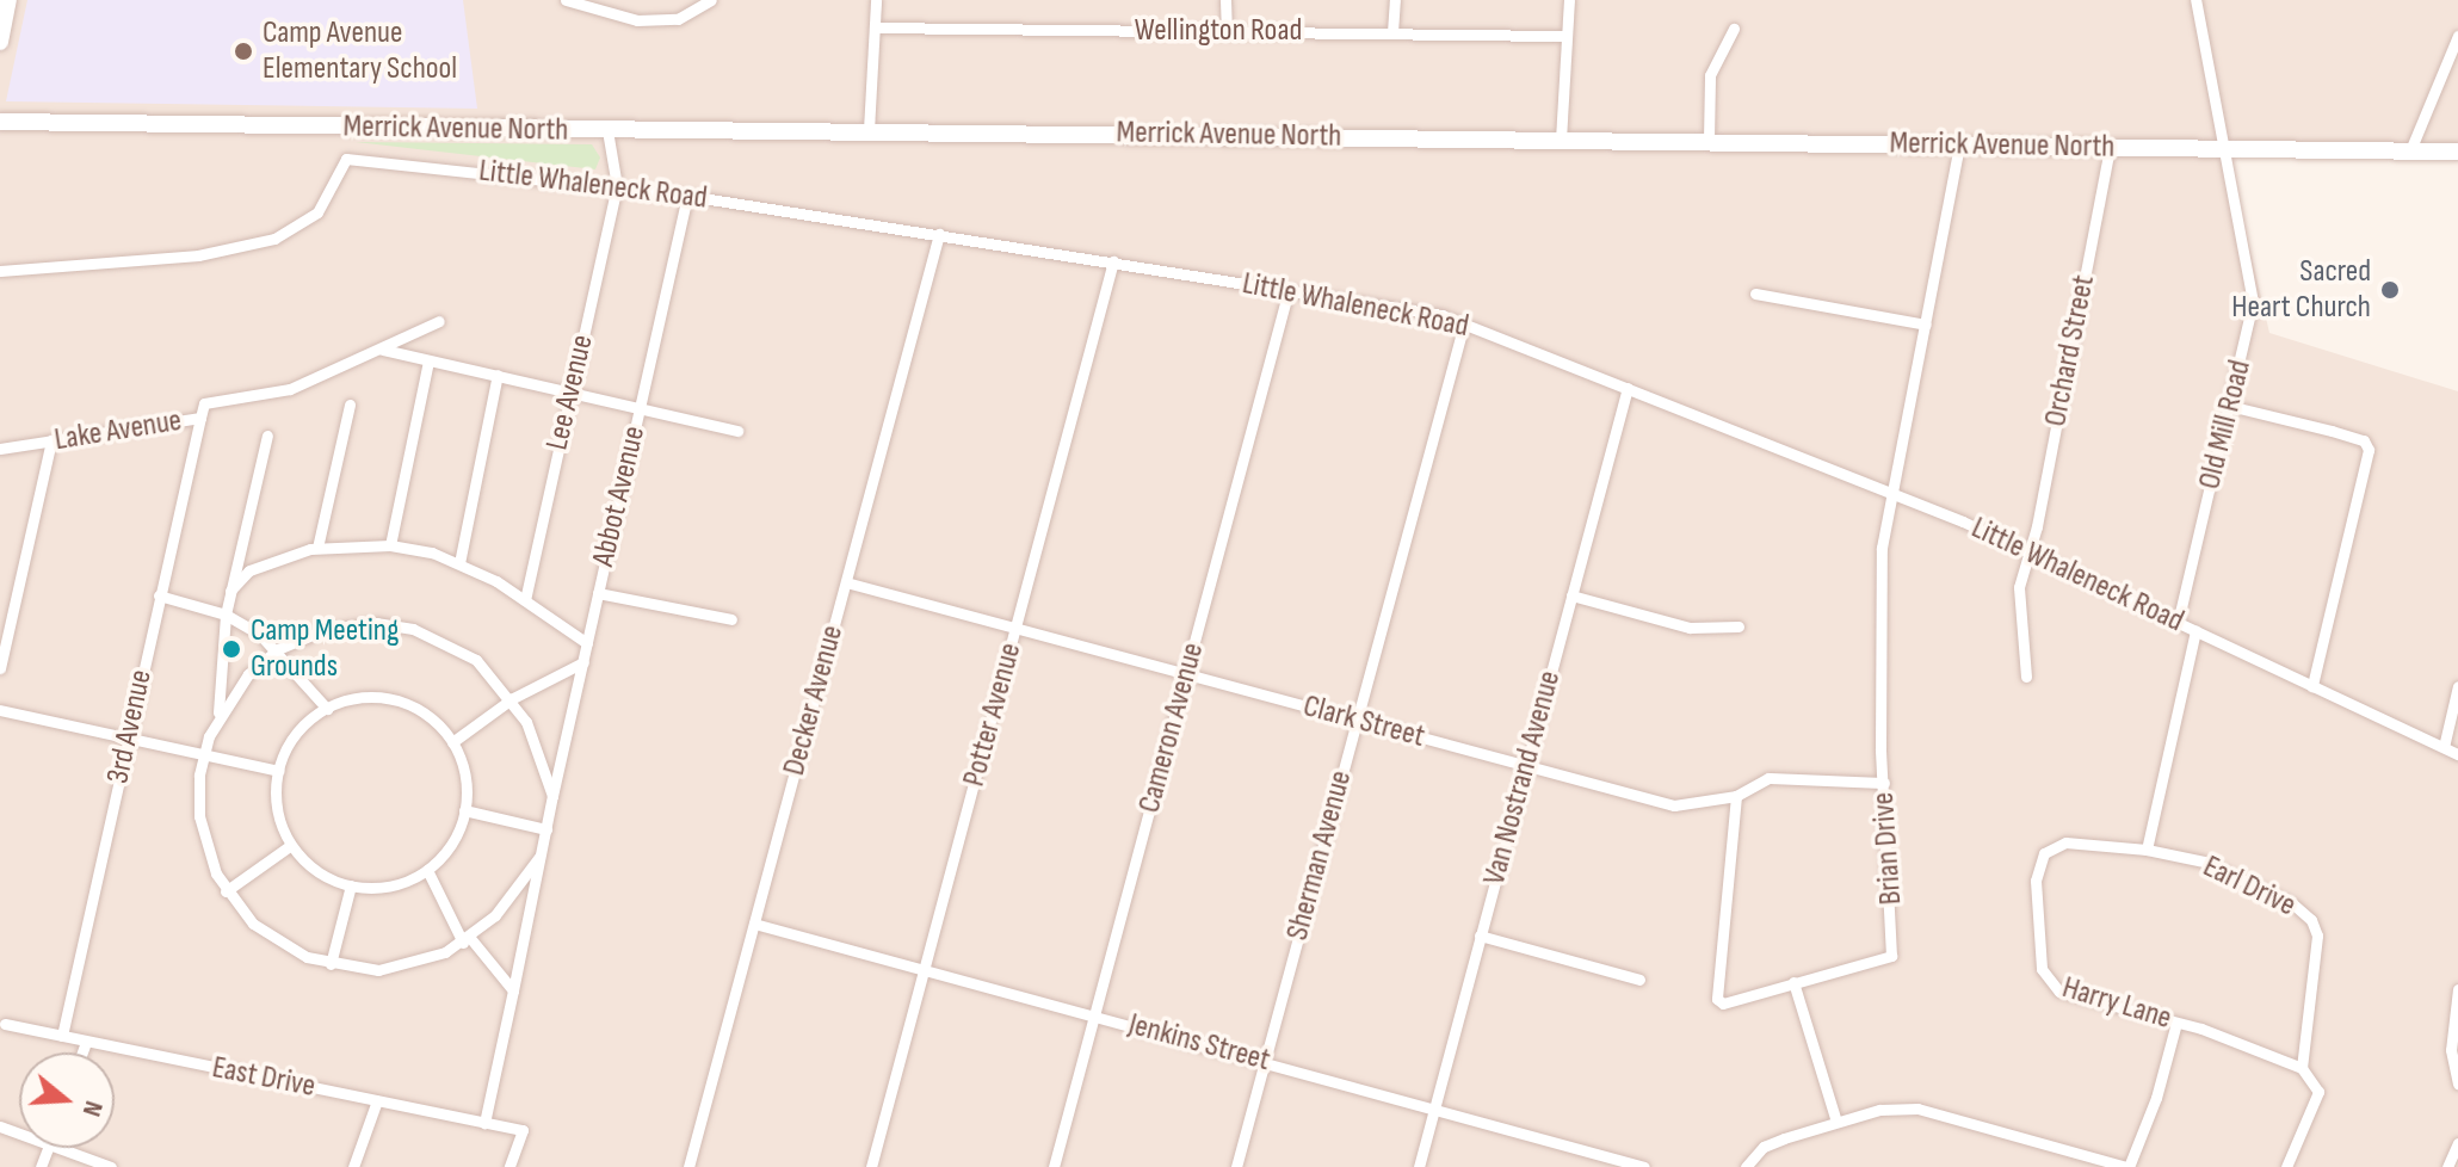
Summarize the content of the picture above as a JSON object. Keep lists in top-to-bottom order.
{
  "streets": {
    "main road": ["Merrick Avenue North"],
    "street": [
      "Wellington Road",
      "Little Whaleneck Road",
      "Orchard Street",
      "Lee Avenue",
      "Old Mill Road",
      "Lake Avenue",
      "Abbot Avenue",
      "Decker Avenue",
      "Potter Avenue",
      "Clark Street",
      "3rd Avenue",
      "Cameron Avenue",
      "Van Nostrand Avenue",
      "Brian Drive",
      "Sherman Avenue",
      "Earl Drive",
      "Harry Lane",
      "Jenkins Street",
      "East Drive"
    ]
  },
  "crossings": [
    ["Merrick Avenue North", "Orchard Street"],
    ["Merrick Avenue North", "Old Mill Road"],
    ["Merrick Avenue North", "Brian Drive"],
    ["Little Whaleneck Road", "Orchard Street"],
    ["Little Whaleneck Road", "Lee Avenue"],
    ["Little Whaleneck Road", "Old Mill Road"],
    ["Little Whaleneck Road", "Abbot Avenue"],
    ["Little Whaleneck Road", "Decker Avenue"],
    ["Little Whaleneck Road", "Potter Avenue"],
    ["Little Whaleneck Road", "Cameron Avenue"],
    ["Little Whaleneck Road", "Van Nostrand Avenue"],
    ["Little Whaleneck Road", "Brian Drive"],
    ["Little Whaleneck Road", "Sherman Avenue"],
    ["Lake Avenue", "3rd Avenue"],
    ["Decker Avenue", "Clark Street"],
    ["Decker Avenue", "Jenkins Street"],
    ["Potter Avenue", "Clark Street"],
    ["Potter Avenue", "Jenkins Street"],
    ["Clark Street", "Cameron Avenue"],
    ["Clark Street", "Van Nostrand Avenue"],
    ["Clark Street", "Brian Drive"],
    ["Clark Street", "Sherman Avenue"],
    ["3rd Avenue", "East Drive"],
    ["Cameron Avenue", "Jenkins Street"],
    ["Van Nostrand Avenue", "Jenkins Street"],
    ["Sherman Avenue", "Jenkins Street"],
    ["Earl Drive", "Harry Lane"]
  ],
  "places": ["Camp Avenue Elementary School", "Sacred Heart Church", "Camp Meeting Grounds"],
  "north": "right"
}
